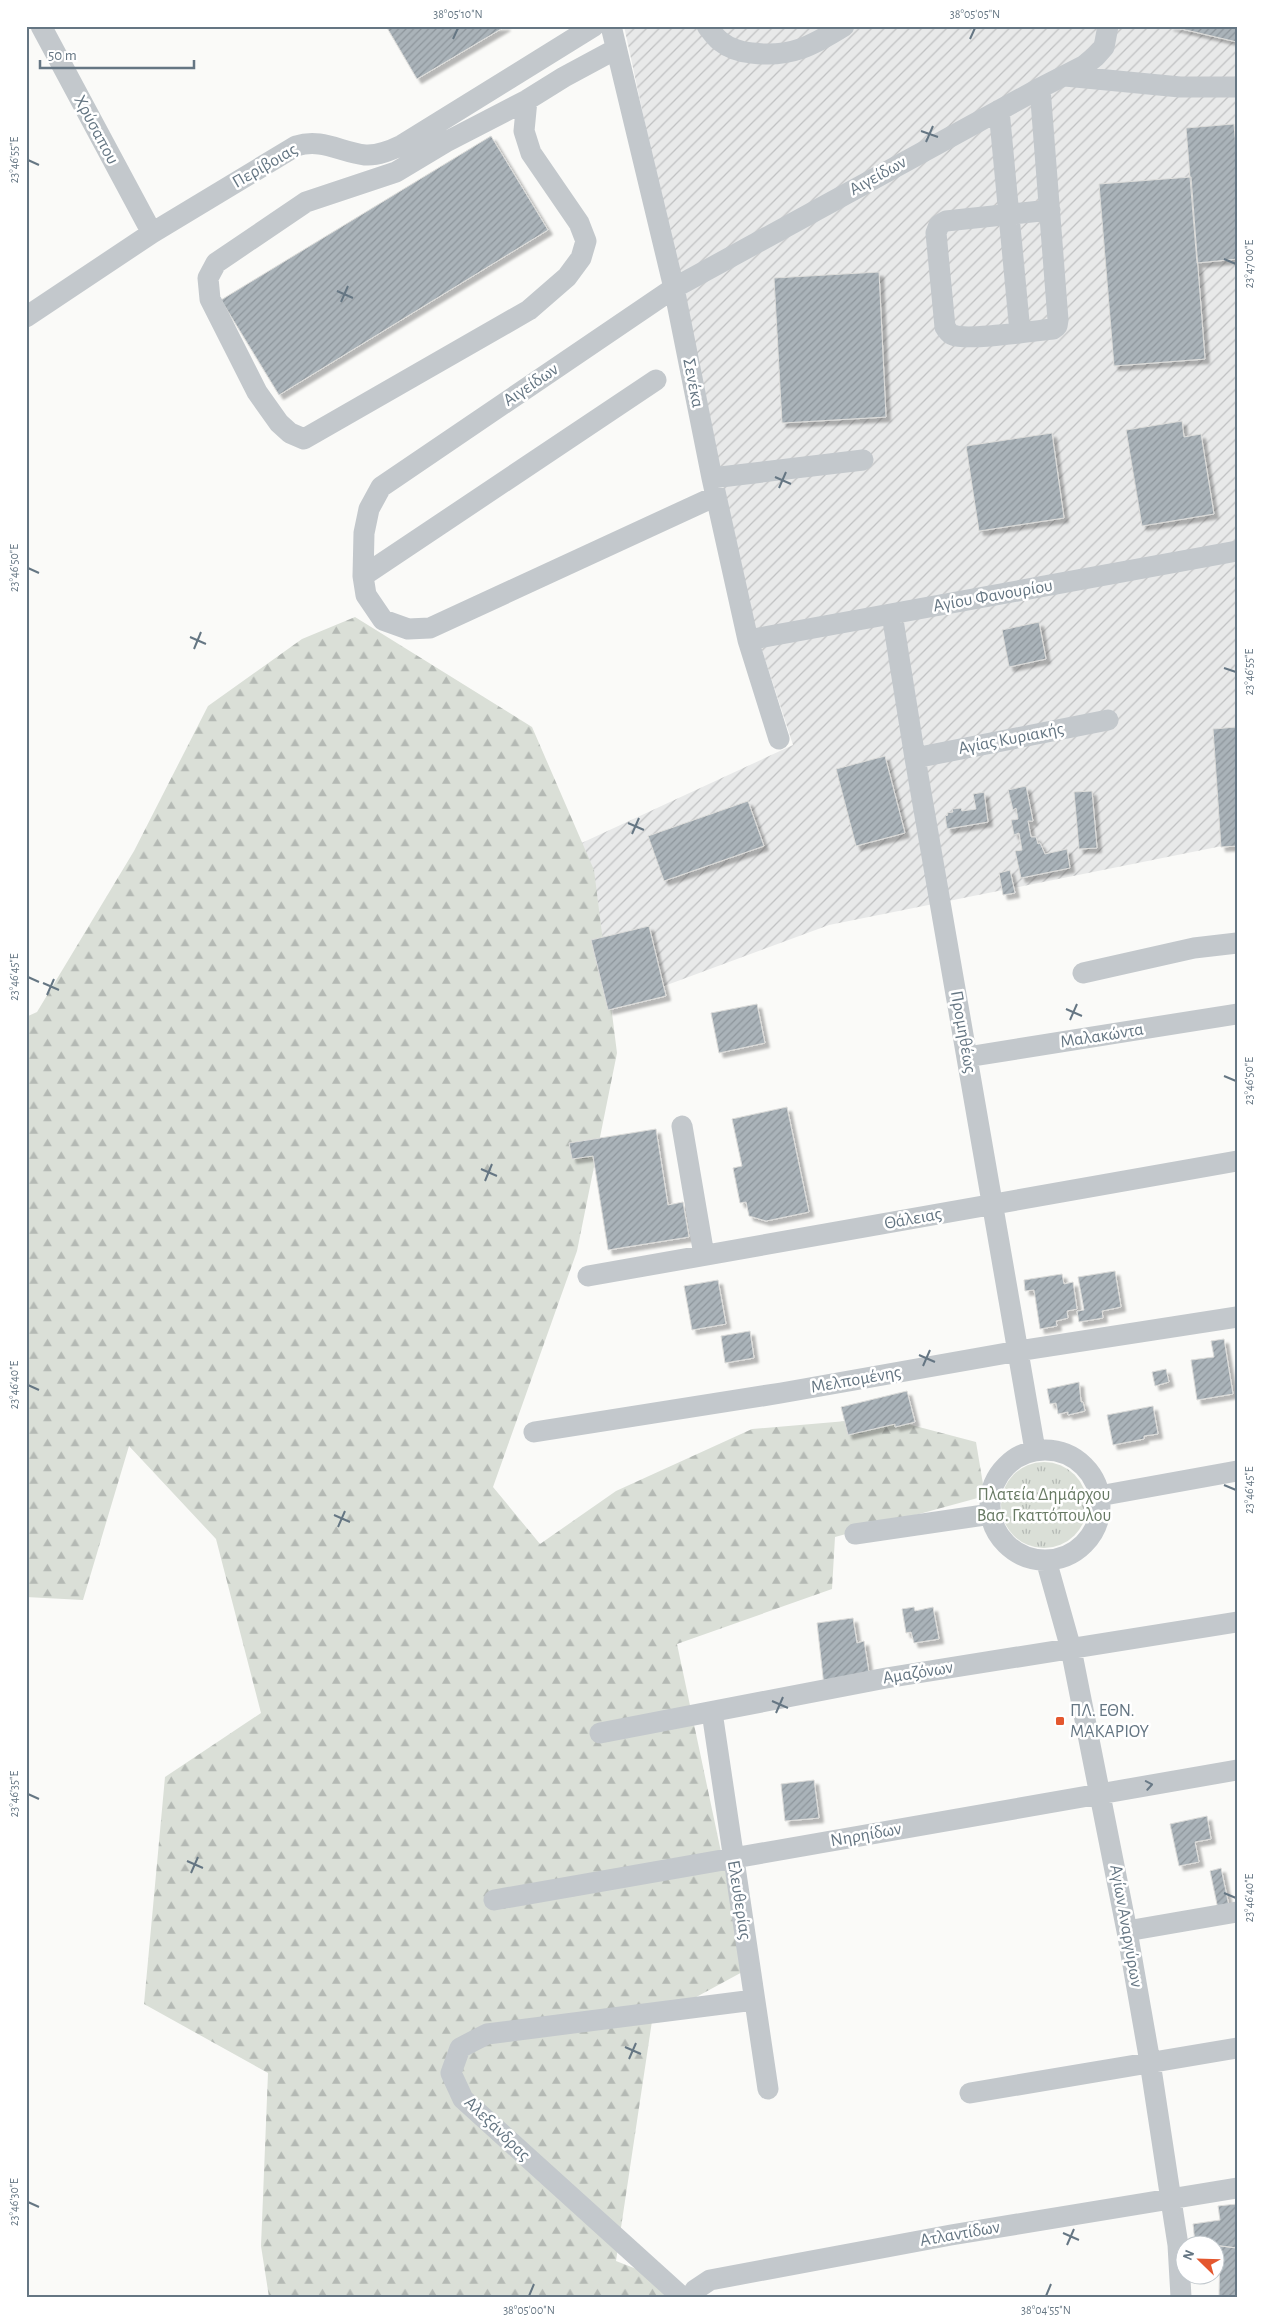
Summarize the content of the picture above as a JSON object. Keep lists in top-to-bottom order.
{
  "streets": {
    "street": [
      "Χρύσαπου",
      "Περίβοιας",
      "Αιγείδων",
      "Σενέκα",
      "Αγίου Φανουρίου",
      "Αγίας Κυριακής",
      "Προμηθέως",
      "Μαλακώντα",
      "Θάλειας",
      "Μελπομένης",
      "Αμαζόνων",
      "Νηρηίδων",
      "Ελευθερίας",
      "Αγίων Αναργύρων",
      "Αλεξάνδρας",
      "Ατλαντίδων"
    ]
  },
  "crossings": [
    ["Χρύσαπου", "Περίβοιας"],
    ["Αιγείδων", "Σενέκα"],
    ["Σενέκα", "Αγίου Φανουρίου"],
    ["Αγίου Φανουρίου", "Προμηθέως"],
    ["Αγίας Κυριακής", "Προμηθέως"],
    ["Προμηθέως", "Μαλακώντα"],
    ["Προμηθέως", "Θάλειας"],
    ["Προμηθέως", "Μελπομένης"],
    ["Προμηθέως", "Αγίων Αναργύρων"],
    ["Αμαζόνων", "Ελευθερίας"],
    ["Αμαζόνων", "Αγίων Αναργύρων"],
    ["Νηρηίδων", "Ελευθερίας"],
    ["Νηρηίδων", "Αγίων Αναργύρων"],
    ["Ελευθερίας", "Αλεξάνδρας"],
    ["Αγίων Αναργύρων", "Ατλαντίδων"]
  ],
  "parks": ["Πλατεία Δημάρχου Βασ. Γκαττόπουλου"],
  "places": {
    "transit": ["ΠΛ. ΕΘΝ. ΜΑΚΑΡΙΟΥ"]
  },
  "scale_bar": "50 m",
  "north": "top left",
  "coordinates": [
    "38°05'10\"N",
    "38°05'05\"N",
    "23°46'55\"E",
    "23°47'00\"E",
    "23°46'50\"E",
    "23°46'45\"E",
    "23°46'40\"E",
    "23°46'35\"E",
    "23°46'30\"E",
    "38°05'00\"N",
    "38°04'55\"N"
  ]
}
